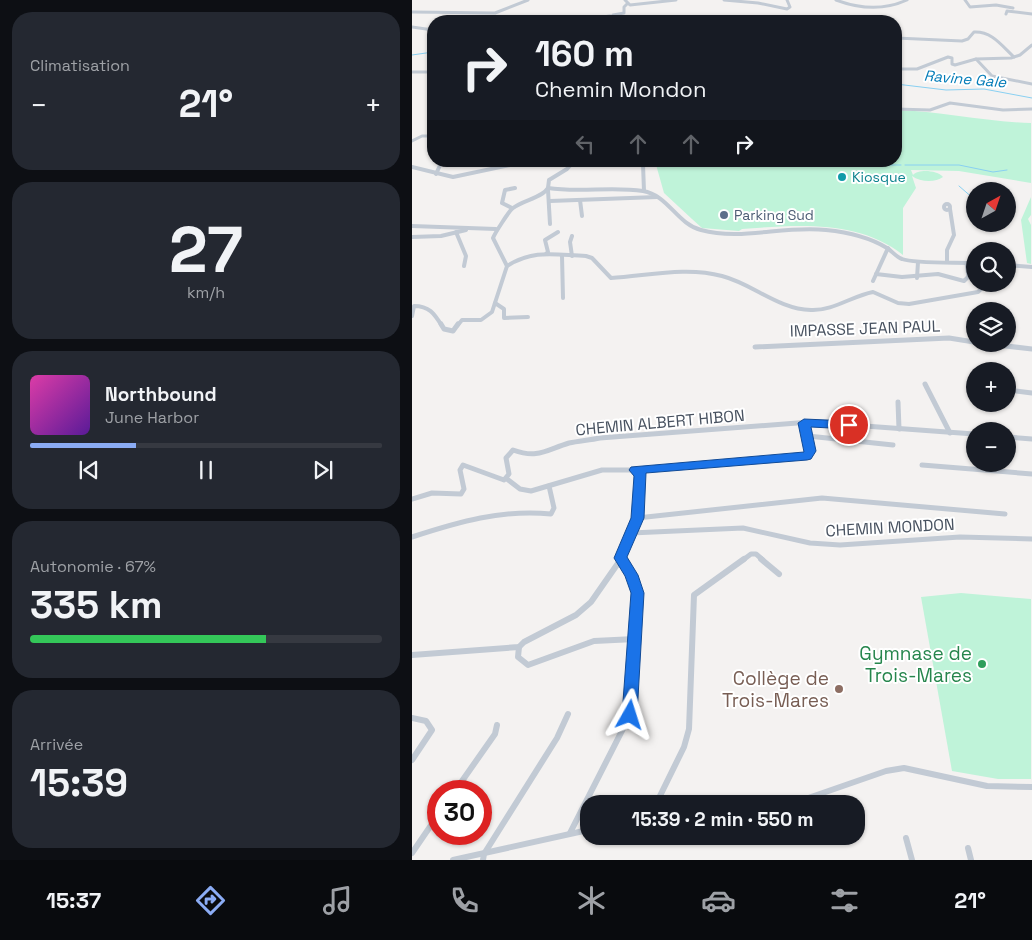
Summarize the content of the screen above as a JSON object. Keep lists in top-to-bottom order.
{
  "streets": {
    "street": ["IMPASSE JEAN PAUL", "CHEMIN ALBERT HIBON", "CHEMIN MONDON"]
  },
  "water": ["Ravine Gale"],
  "places": [
    "Kiosque",
    "Parking Sud",
    "Gymnase de Trois-Mares",
    "Collège de Trois-Mares"
  ],
  "north": "top right",
  "page": {
    "tile": [
      "Climatisation",
      ["27", "km/h"],
      ["Autonomie · 67%", "335 km"],
      ["Arrivée", "15:39"]
    ],
    "turn": ["160 m", "Chemin Mondon"],
    "heat": ["−", "21°", "+"],
    "map_buttons": ["+", "−"],
    "song": ["Northbound", "June Harbor"],
    "limit": "30",
    "trip": "15:39 · 2 min · 550 m",
    "tabs": ["15:37", "21°"]
  }
}
